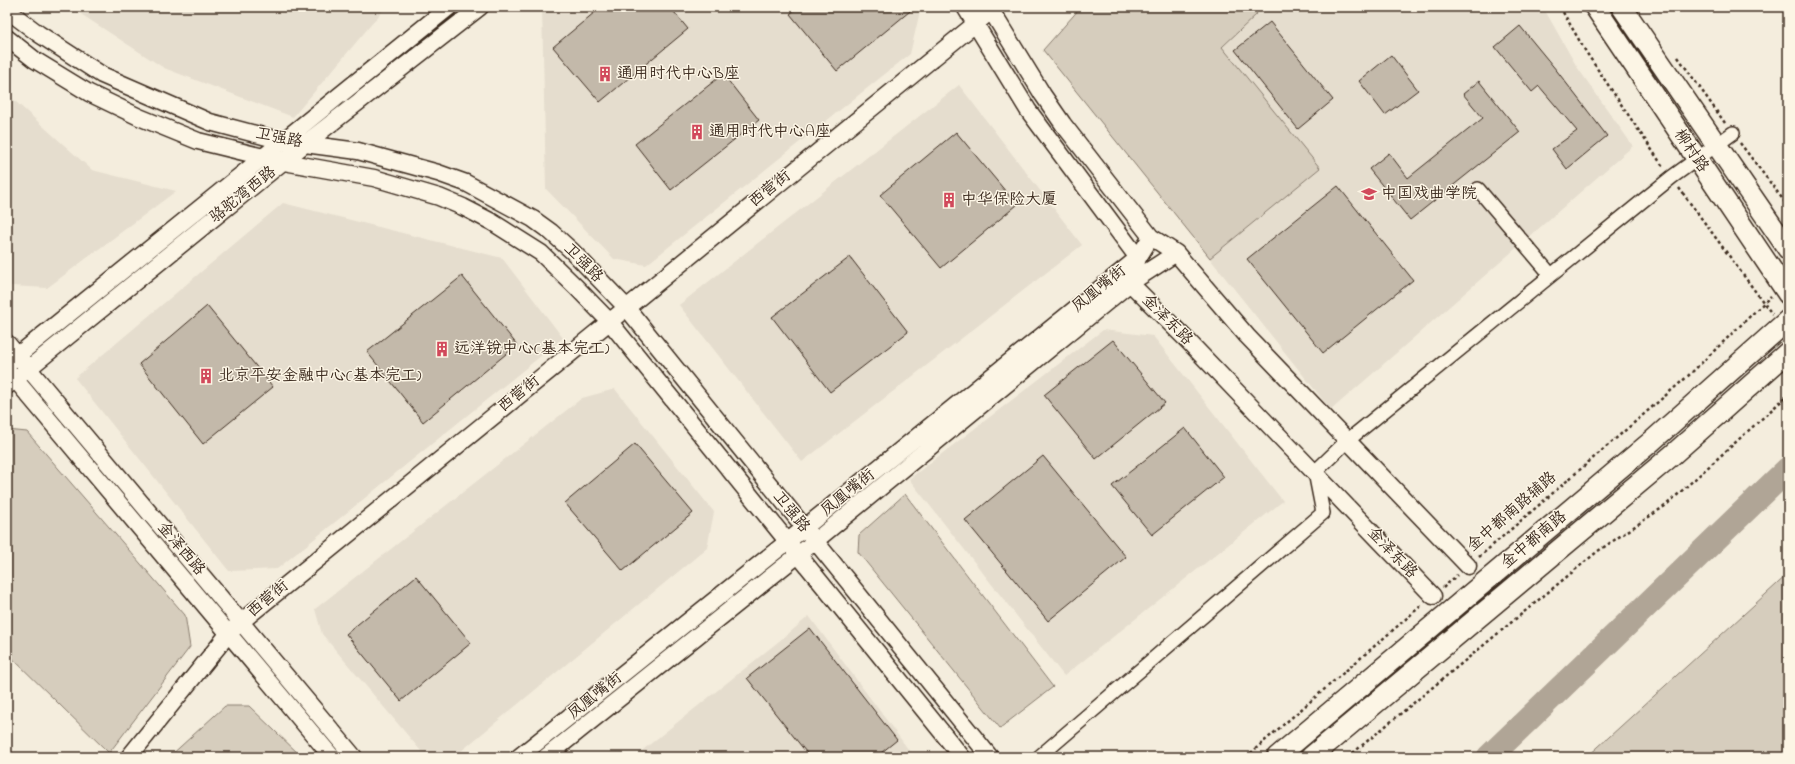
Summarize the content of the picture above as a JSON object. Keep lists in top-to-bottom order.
{
  "streets": {
    "main road": ["柳村路", "金中都南路"],
    "street": [
      "卫强路",
      "西营街",
      "骆驼湾西路",
      "凤凰嘴街",
      "金泽东路",
      "金泽西路"
    ],
    "path": ["金中都南路辅路"]
  },
  "crossings": [
    ["卫强路", "西营街"],
    ["卫强路", "骆驼湾西路"],
    ["卫强路", "凤凰嘴街"],
    ["柳村路", "金中都南路辅路"],
    ["西营街", "金泽西路"],
    ["骆驼湾西路", "金泽西路"],
    ["凤凰嘴街", "金泽东路"],
    ["金泽东路", "金中都南路辅路"]
  ],
  "places": {
    "building": [
      "通用时代中心B座",
      "通用时代中心A座",
      "中华保险大厦",
      "远洋锐中心(基本完工)",
      "北京平安金融中心(基本完工)"
    ],
    "school or university": ["中国戏曲学院"]
  }
}
